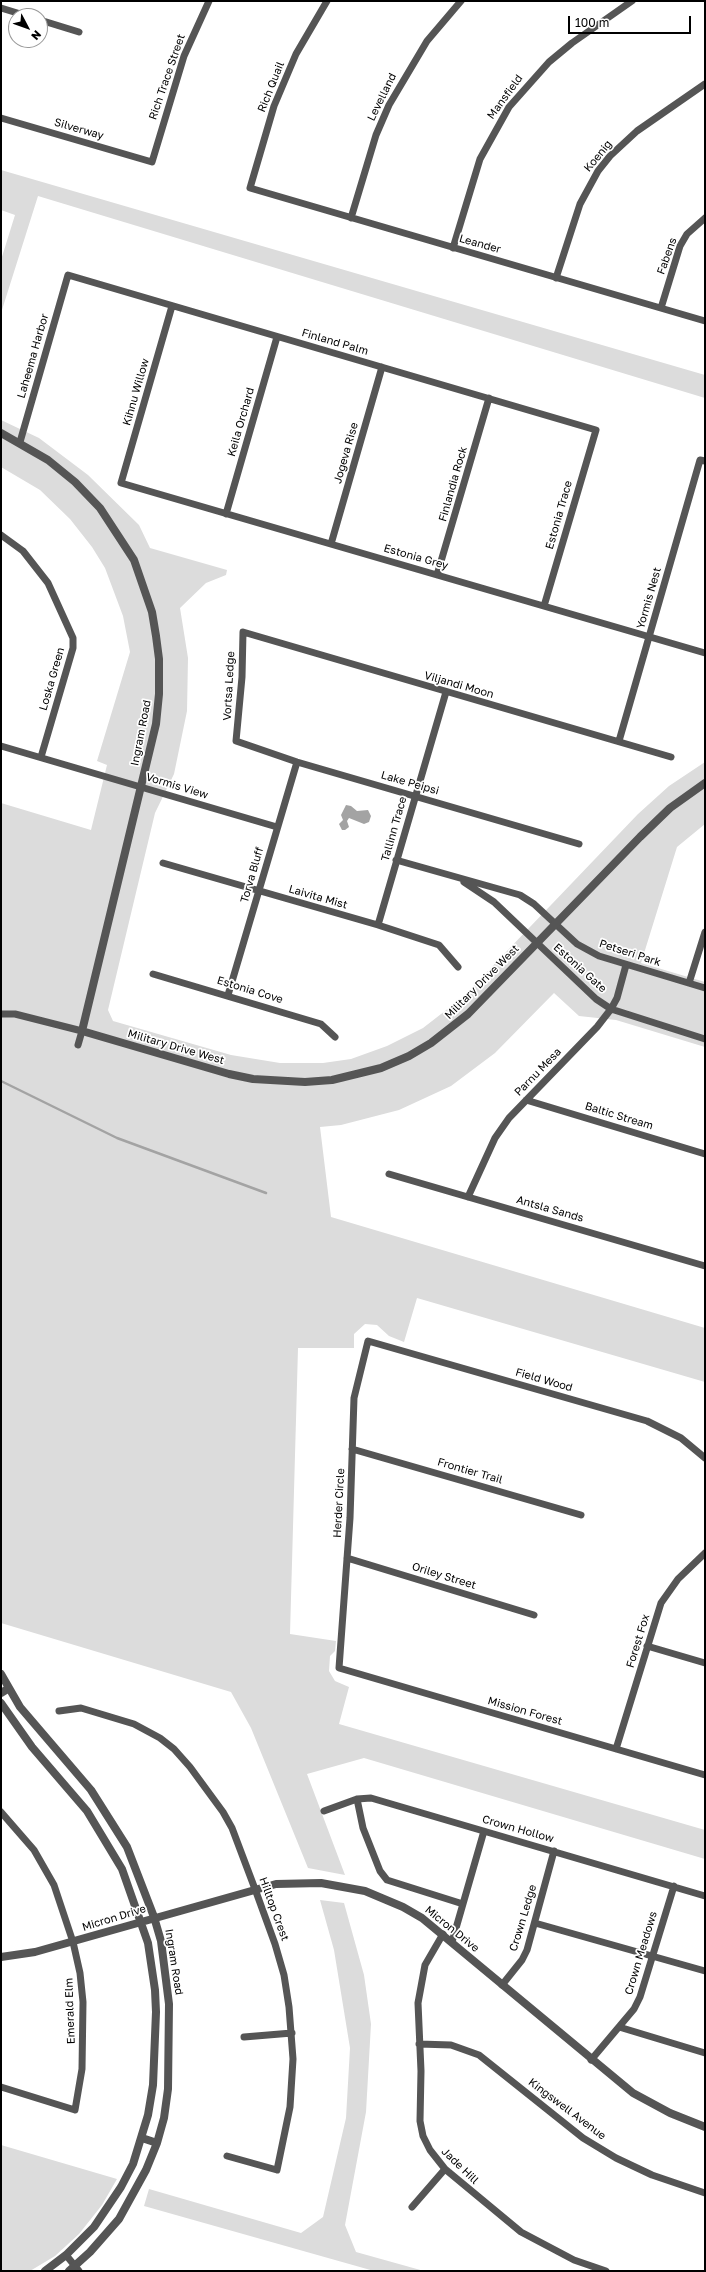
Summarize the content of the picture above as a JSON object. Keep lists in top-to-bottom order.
{
  "streets": {
    "street": [
      "Rich Trace Street",
      "Rich Quail",
      "Levelland",
      "Mansfield",
      "Silverway",
      "Koenig",
      "Leander",
      "Fabens",
      "Finland Palm",
      "Laheema Harbor",
      "Kihnu Willow",
      "Keila Orchard",
      "Jogeva Rise",
      "Finlandia Rock",
      "Estonia Trace",
      "Estonia Grey",
      "Yormis Nest",
      "Loska Green",
      "Viljandi Moon",
      "Vortsa Ledge",
      "Ingram Road",
      "Lake Peipsi",
      "Vormis View",
      "Tallinn Trace",
      "Torva Bluff",
      "Laivita Mist",
      "Petseri Park",
      "Estonia Gate",
      "Military Drive West",
      "Estonia Cove",
      "Parnu Mesa",
      "Baltic Stream",
      "Antsla Sands",
      "Field Wood",
      "Frontier Trail",
      "Herder Circle",
      "Oriley Street",
      "Forest Fox",
      "Mission Forest",
      "Crown Hollow",
      "Hilltop Crest",
      "Micron Drive",
      "Crown Ledge",
      "Crown Meadows",
      "Emerald Elm",
      "Kingswell Avenue",
      "Jade Hill"
    ]
  },
  "crossings": [
    ["Rich Trace Street", "Silverway"],
    ["Rich Quail", "Leander"],
    ["Levelland", "Leander"],
    ["Mansfield", "Leander"],
    ["Koenig", "Leander"],
    ["Leander", "Fabens"],
    ["Finland Palm", "Laheema Harbor"],
    ["Finland Palm", "Kihnu Willow"],
    ["Finland Palm", "Keila Orchard"],
    ["Finland Palm", "Jogeva Rise"],
    ["Finland Palm", "Finlandia Rock"],
    ["Finland Palm", "Estonia Trace"],
    ["Laheema Harbor", "Ingram Road"],
    ["Kihnu Willow", "Estonia Grey"],
    ["Keila Orchard", "Estonia Grey"],
    ["Jogeva Rise", "Estonia Grey"],
    ["Finlandia Rock", "Estonia Grey"],
    ["Estonia Trace", "Estonia Grey"],
    ["Estonia Grey", "Yormis Nest"],
    ["Yormis Nest", "Viljandi Moon"],
    ["Loska Green", "Vormis View"],
    ["Viljandi Moon", "Vortsa Ledge"],
    ["Viljandi Moon", "Tallinn Trace"],
    ["Vortsa Ledge", "Lake Peipsi"],
    ["Ingram Road", "Vormis View"],
    ["Ingram Road", "Military Drive West"],
    ["Ingram Road", "Micron Drive"],
    ["Lake Peipsi", "Tallinn Trace"],
    ["Lake Peipsi", "Torva Bluff"],
    ["Vormis View", "Torva Bluff"],
    ["Tallinn Trace", "Laivita Mist"],
    ["Tallinn Trace", "Estonia Gate"],
    ["Torva Bluff", "Laivita Mist"],
    ["Torva Bluff", "Estonia Cove"],
    ["Petseri Park", "Estonia Gate"],
    ["Petseri Park", "Military Drive West"],
    ["Petseri Park", "Parnu Mesa"],
    ["Estonia Gate", "Military Drive West"],
    ["Estonia Gate", "Parnu Mesa"],
    ["Parnu Mesa", "Baltic Stream"],
    ["Parnu Mesa", "Antsla Sands"],
    ["Field Wood", "Herder Circle"],
    ["Frontier Trail", "Herder Circle"],
    ["Herder Circle", "Oriley Street"],
    ["Herder Circle", "Mission Forest"],
    ["Forest Fox", "Mission Forest"],
    ["Crown Hollow", "Crown Ledge"],
    ["Crown Hollow", "Crown Meadows"],
    ["Hilltop Crest", "Micron Drive"],
    ["Micron Drive", "Crown Ledge"],
    ["Micron Drive", "Crown Meadows"],
    ["Micron Drive", "Emerald Elm"],
    ["Micron Drive", "Jade Hill"],
    ["Kingswell Avenue", "Jade Hill"]
  ],
  "scale_bar": "100 m",
  "north": "bottom right"
}
